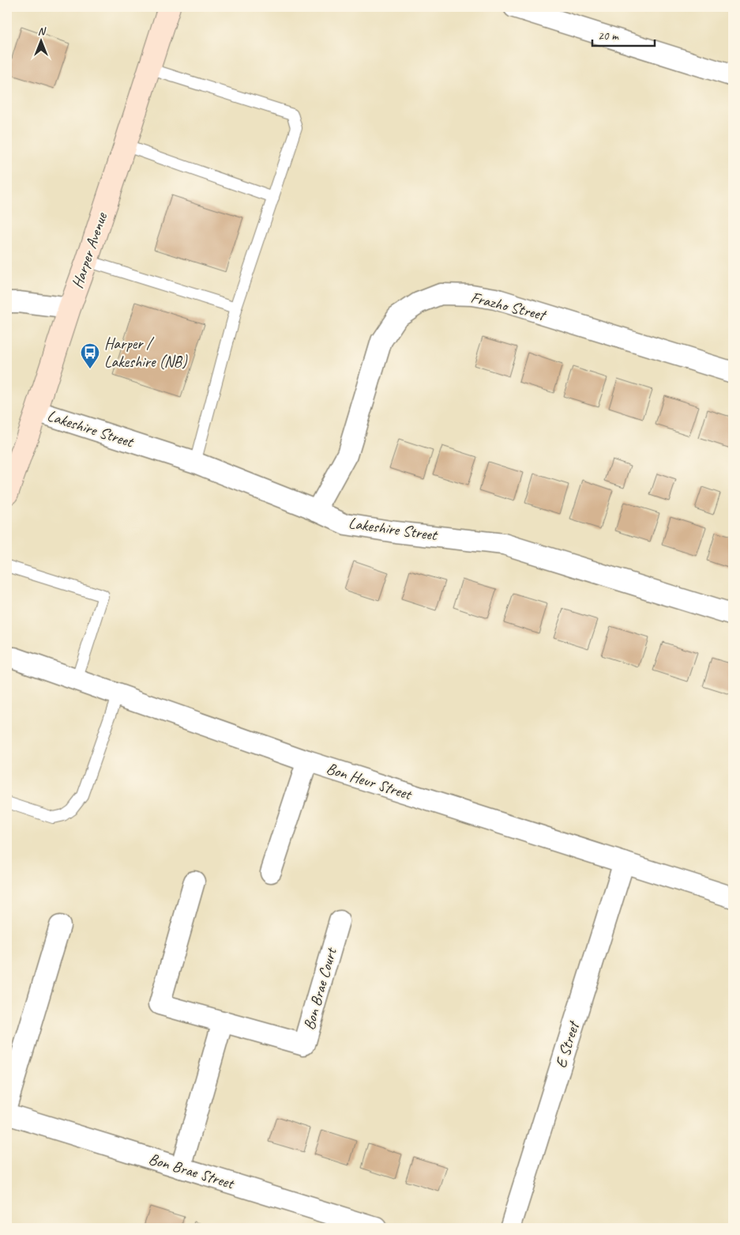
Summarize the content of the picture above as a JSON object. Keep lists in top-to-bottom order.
{
  "streets": {
    "main road": ["Harper Avenue"],
    "street": [
      "Frazho Street",
      "Lakeshire Street",
      "Bon Heur Street",
      "Bon Brae Court",
      "E Street",
      "Bon Brae Street"
    ]
  },
  "crossings": [
    ["Harper Avenue", "Lakeshire Street"],
    ["Frazho Street", "Lakeshire Street"],
    ["Bon Heur Street", "E Street"]
  ],
  "places": {
    "bus stop": ["Harper / Lakeshire (NB)"]
  },
  "scale_bar": "20 m",
  "north": "top"
}
